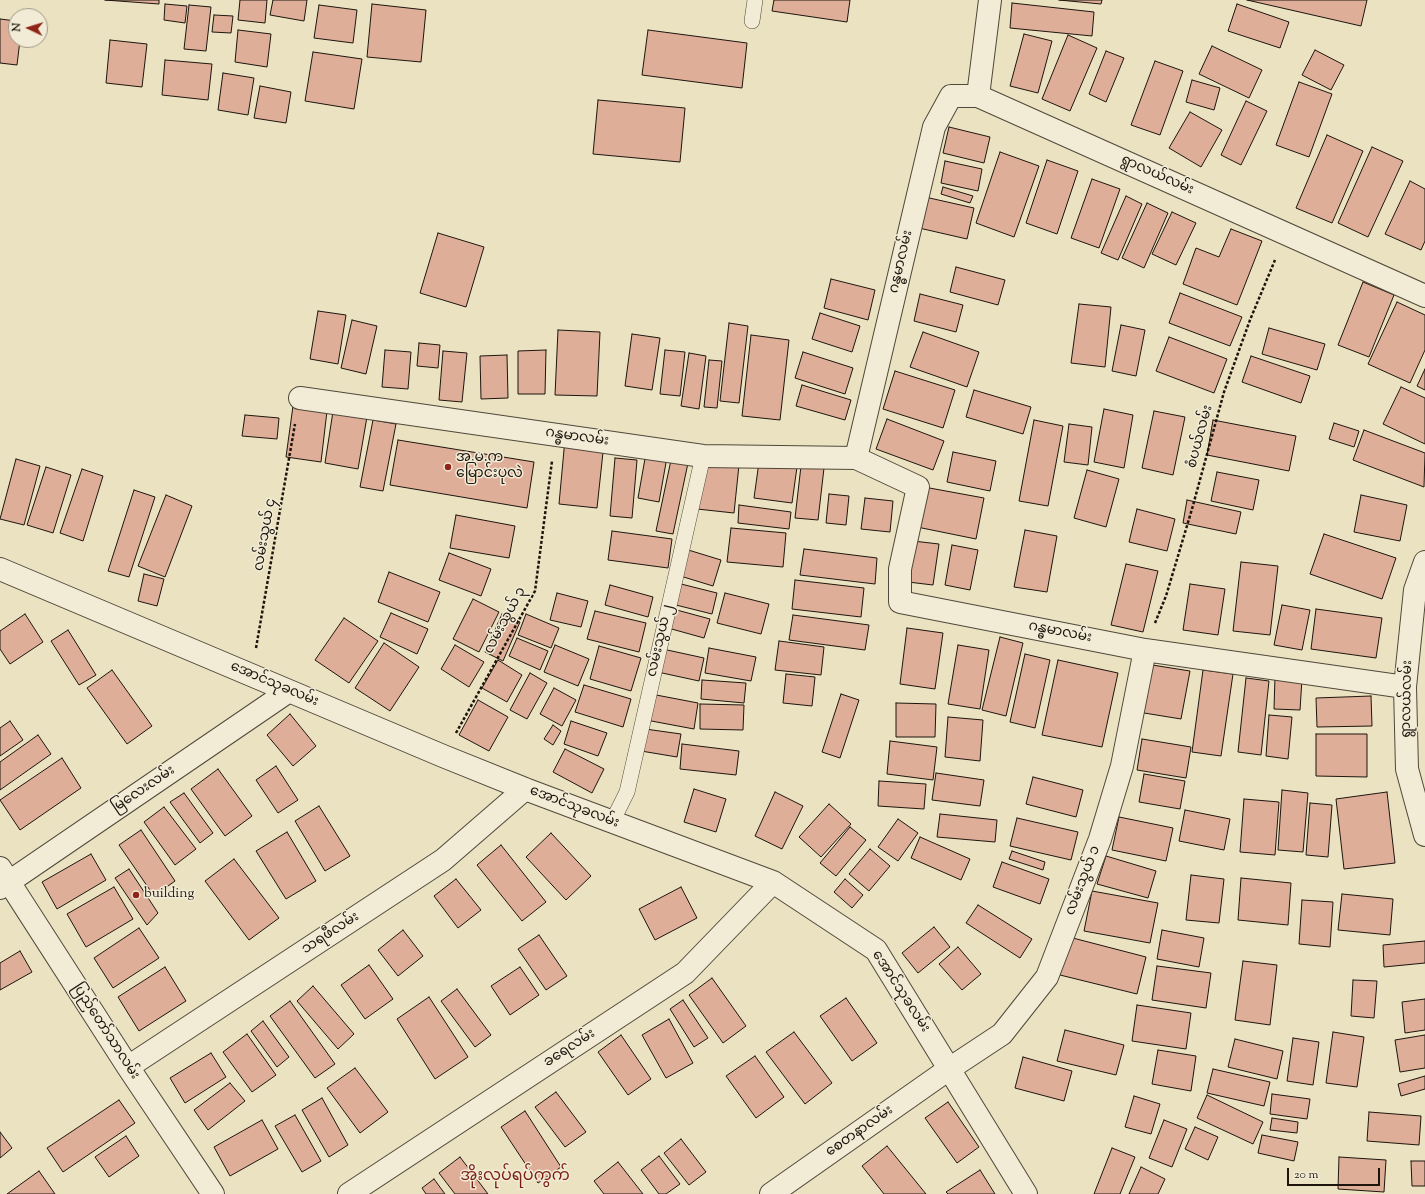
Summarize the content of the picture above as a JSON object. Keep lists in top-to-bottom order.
{
  "streets": {
    "street": [
      "ရွာလယ်လမ်း",
      "ဂန္ဓမာလမ်း",
      "အောင်သုခလမ်း",
      "မြလေးလမ်း",
      "လမ်းသွယ် ၁",
      "သရဖီလမ်း",
      "ပြည်တော်သာလမ်း",
      "ခရေလမ်း",
      "စေတနာလမ်း"
    ],
    "lane": ["လမ်းသွယ် ၂"],
    "path": ["စံပယ်လမ်း", "လမ်းသွယ် ၄", "လမ်းသွယ် ၃"]
  },
  "crossings": [
    ["ရွာလယ်လမ်း", "ဂန္ဓမာလမ်း"],
    ["ရွာလယ်လမ်း", "စံပယ်လမ်း"],
    ["ဂန္ဓမာလမ်း", "စံပယ်လမ်း"],
    ["ဂန္ဓမာလမ်း", "လမ်းသွယ် ၄"],
    ["ဂန္ဓမာလမ်း", "လမ်းသွယ် ၃"],
    ["ဂန္ဓမာလမ်း", "လမ်းသွယ် ၂"],
    ["ဂန္ဓမာလမ်း", "လမ်းသွယ် ၁"],
    ["စံပယ်လမ်း", "လမ်းသွယ် ၁"],
    ["လမ်းသွယ် ၄", "အောင်သုခလမ်း"],
    ["လမ်းသွယ် ၃", "အောင်သုခလမ်း"],
    ["လမ်းသွယ် ၂", "အောင်သုခလမ်း"],
    ["အောင်သုခလမ်း", "မြလေးလမ်း"],
    ["အောင်သုခလမ်း", "လမ်းသွယ် ၁"],
    ["အောင်သုခလမ်း", "သရဖီလမ်း"],
    ["အောင်သုခလမ်း", "ခရေလမ်း"],
    ["အောင်သုခလမ်း", "စေတနာလမ်း"],
    ["မြလေးလမ်း", "ပြည်တော်သာလမ်း"],
    ["လမ်းသွယ် ၁", "စေတနာလမ်း"],
    ["သရဖီလမ်း", "ပြည်တော်သာလမ်း"]
  ],
  "districts": ["အိုးလုပ်ရပ်ကွက်"],
  "places": ["အ.မ.က မြောင်းပုလဲ", "building"],
  "scale_bar": "20 m",
  "north": "left"
}
